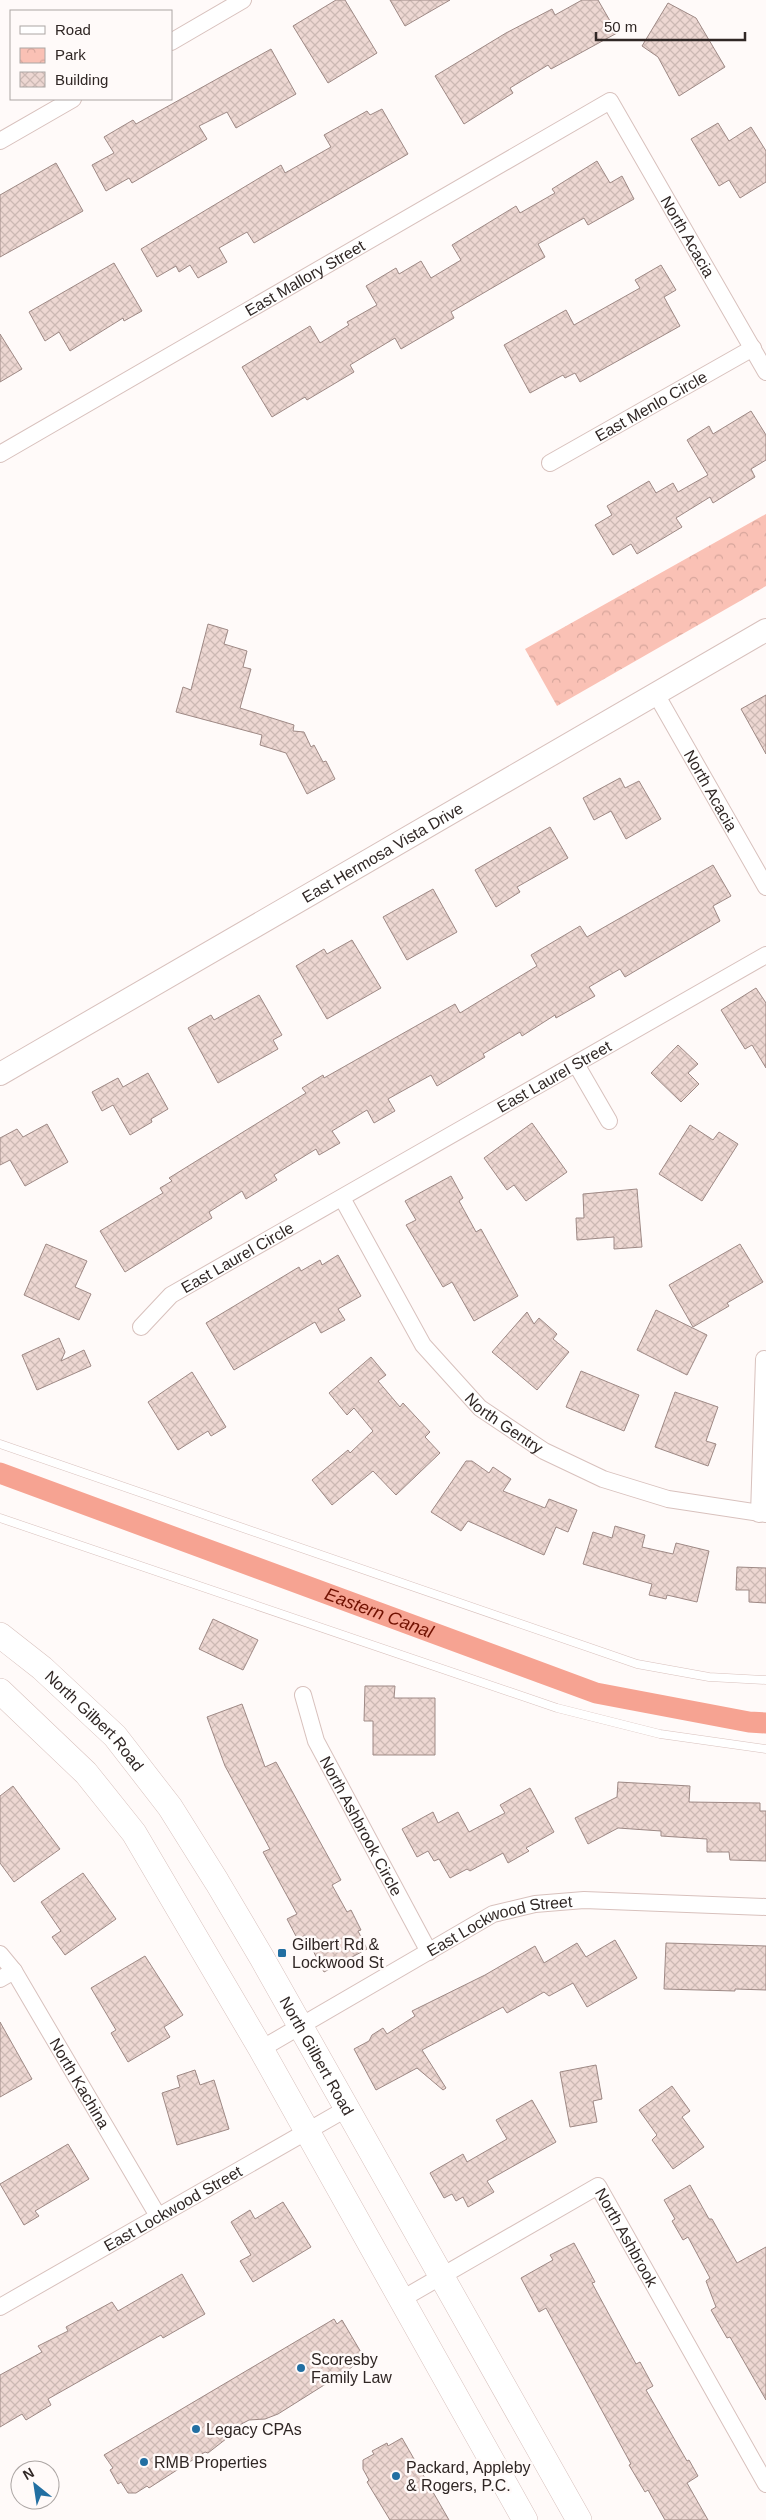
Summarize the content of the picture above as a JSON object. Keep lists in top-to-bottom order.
{
  "streets": {
    "main road": ["North Gilbert Road"],
    "street": [
      "North Acacia",
      "East Mallory Street",
      "East Menlo Circle",
      "East Hermosa Vista Drive",
      "East Laurel Street",
      "East Laurel Circle",
      "North Gentry",
      "North Ashbrook Circle",
      "East Lockwood Street",
      "North Kachina",
      "North Ashbrook"
    ]
  },
  "crossings": [
    ["North Acacia", "East Mallory Street"],
    ["North Acacia", "East Menlo Circle"],
    ["North Acacia", "East Hermosa Vista Drive"],
    ["East Laurel Street", "East Laurel Circle"],
    ["East Laurel Street", "North Gentry"],
    ["East Laurel Circle", "North Gentry"],
    ["North Gilbert Road", "East Lockwood Street"],
    ["North Gilbert Road", "North Ashbrook"],
    ["North Ashbrook Circle", "East Lockwood Street"],
    ["East Lockwood Street", "North Kachina"]
  ],
  "water": ["Eastern Canal"],
  "places": {
    "transit": ["Gilbert Rd & Lockwood St"],
    "other": [
      "Scoresby Family Law",
      "Legacy CPAs",
      "RMB Properties",
      "Packard, Appleby & Rogers, P.C."
    ]
  },
  "legend": ["Road", "Park", "Building"],
  "scale_bar": "50 m",
  "north": "top left"
}
